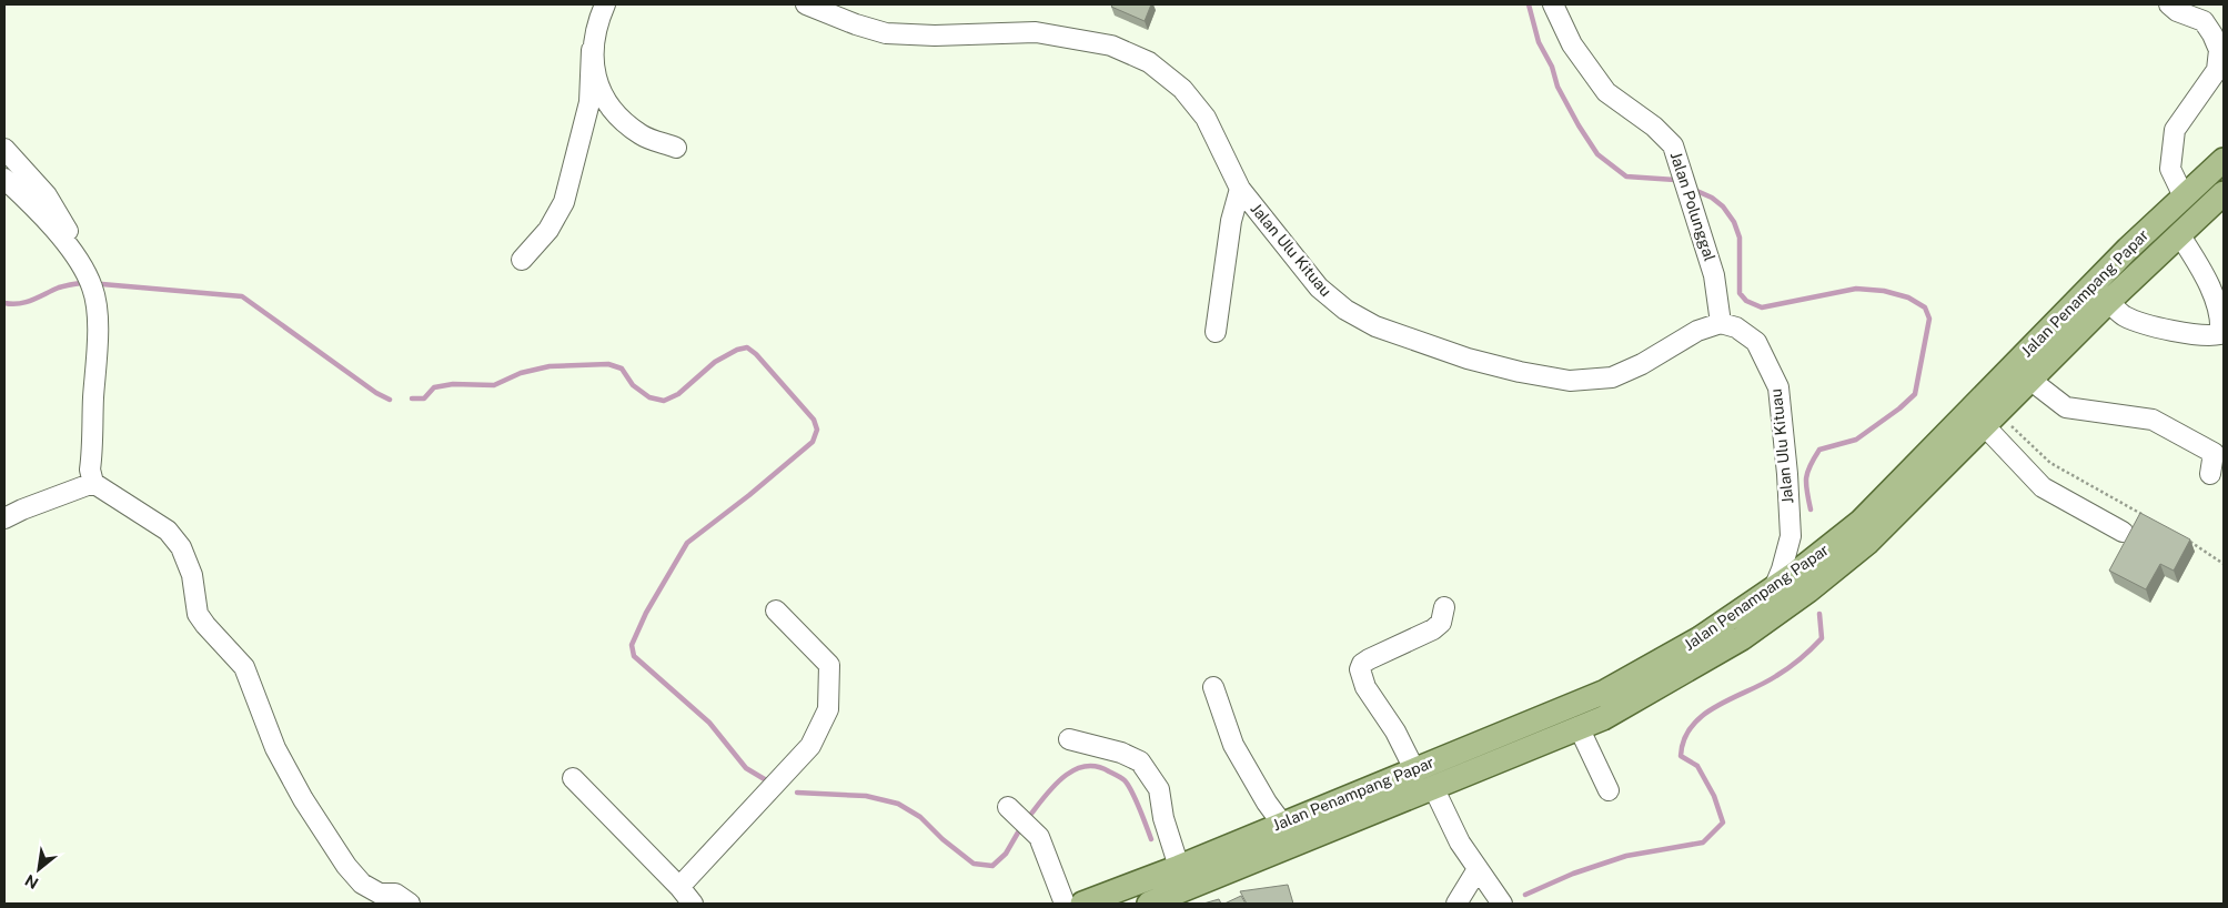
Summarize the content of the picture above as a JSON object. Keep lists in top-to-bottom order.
{
  "streets": {
    "main road": ["Jalan Penampang Papar"],
    "street": ["Jalan Polunggal", "Jalan Ulu Kituau"]
  },
  "crossings": [
    ["Jalan Polunggal", "Jalan Ulu Kituau"],
    ["Jalan Ulu Kituau", "Jalan Penampang Papar"]
  ],
  "north": "bottom left"
}
